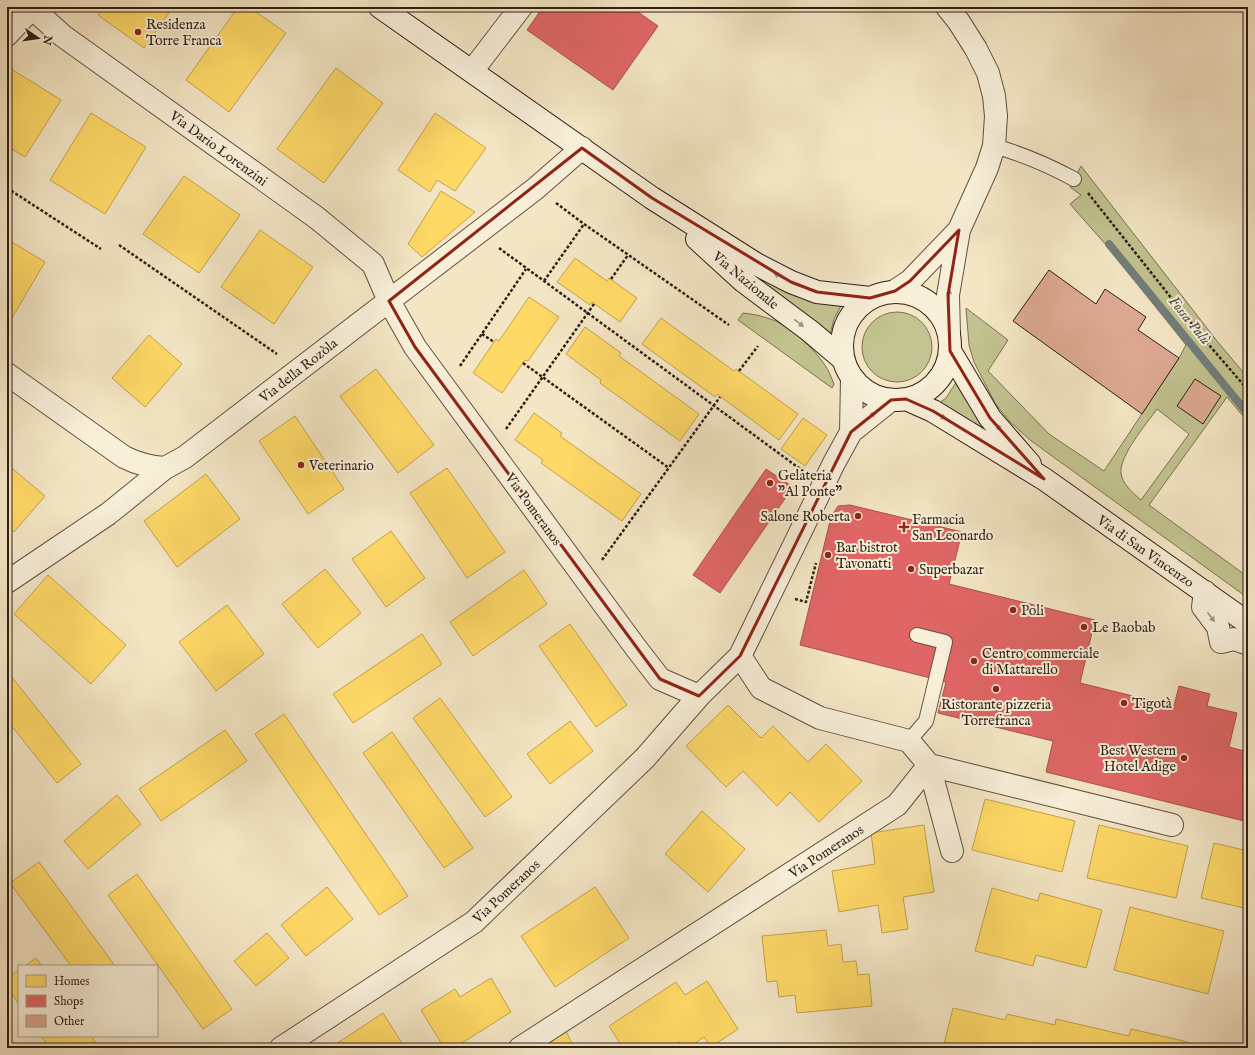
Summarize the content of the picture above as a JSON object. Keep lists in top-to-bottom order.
{
  "streets": {
    "street": [
      "Via Dario Lorenzini",
      "Via Nazionale",
      "Via della Rozòla",
      "Via Pomeranos",
      "Via di San Vincenzo"
    ]
  },
  "crossings": [
    ["Via Dario Lorenzini", "Via della Rozòla"],
    ["Via Dario Lorenzini", "Via Pomeranos"],
    ["Via Nazionale", "Via della Rozòla"],
    ["Via Nazionale", "Via Pomeranos"],
    ["Via Nazionale", "Via di San Vincenzo"],
    ["Via della Rozòla", "Via Pomeranos"],
    ["Via Pomeranos", "Via di San Vincenzo"]
  ],
  "water": ["Fossa Palù"],
  "places": {
    "other": [
      "Residenza Torre Franca",
      "Veterinario",
      "Gelateria \"Al Ponte\"",
      "Salone Roberta",
      "Bar bistrot Tavonatti",
      "Superbazar",
      "Poli",
      "Le Baobab",
      "Centro commerciale di Mattarello",
      "Ristorante pizzeria Torrefranca",
      "Tigotà",
      "Best Western Hotel Adige"
    ],
    "health": ["Farmacia San Leonardo"]
  },
  "legend": ["Homes", "Shops", "Other"],
  "north": "right"
}
